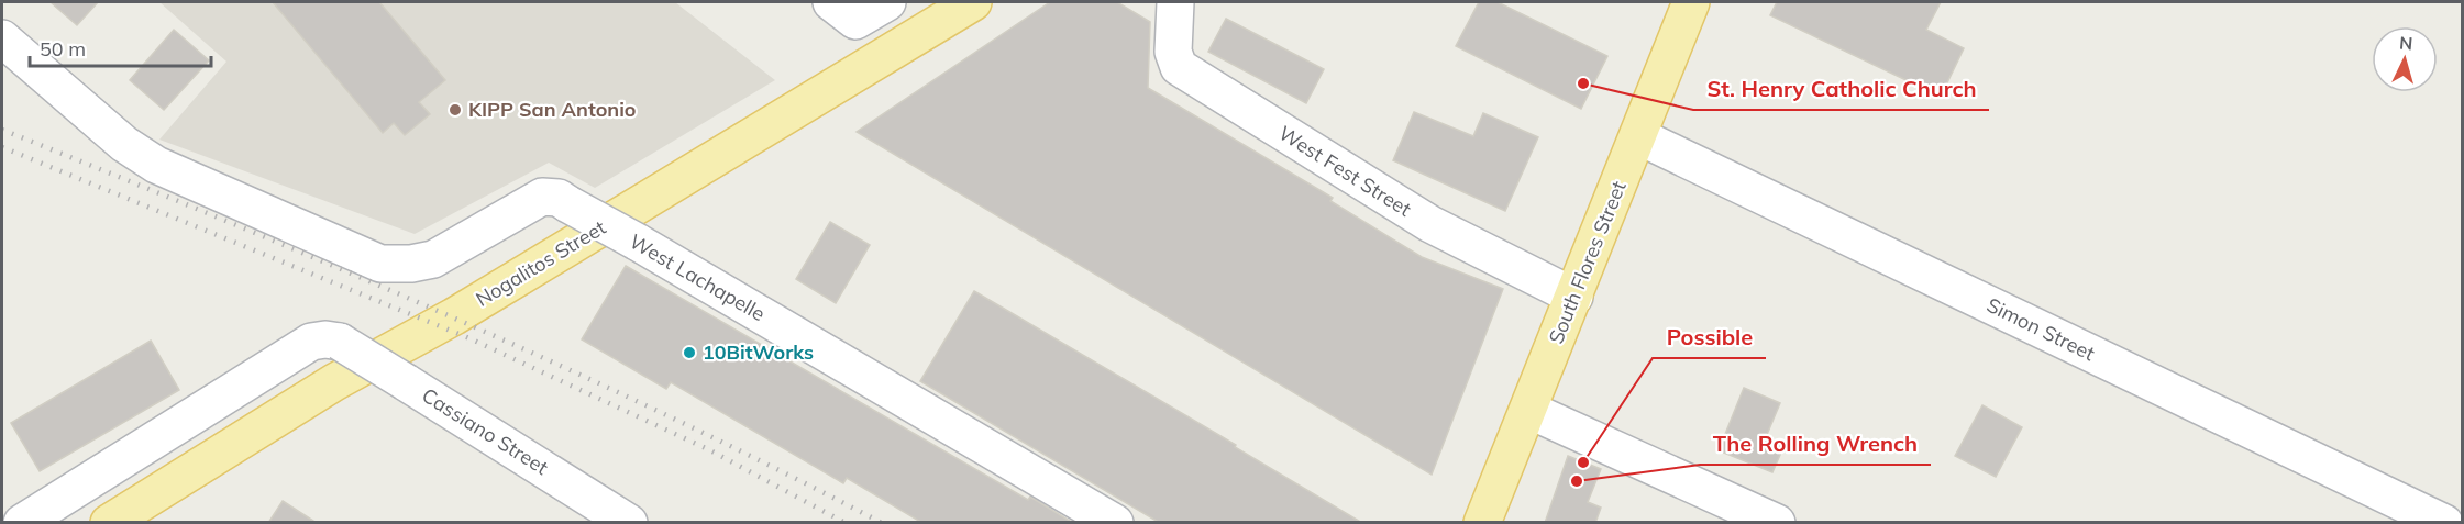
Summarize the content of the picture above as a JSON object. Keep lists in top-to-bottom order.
{
  "streets": {
    "main road": ["South Flores Street", "Nogalitos Street"],
    "street": [
      "West Fest Street",
      "West Lachapelle",
      "Simon Street",
      "Cassiano Street"
    ]
  },
  "crossings": [
    ["West Fest Street", "South Flores Street"],
    ["South Flores Street", "Simon Street"]
  ],
  "places": [
    "St. Henry Catholic Church",
    "KIPP San Antonio",
    "10BitWorks",
    "Possible",
    "The Rolling Wrench"
  ],
  "scale_bar": "50 m",
  "north": "top"
}
